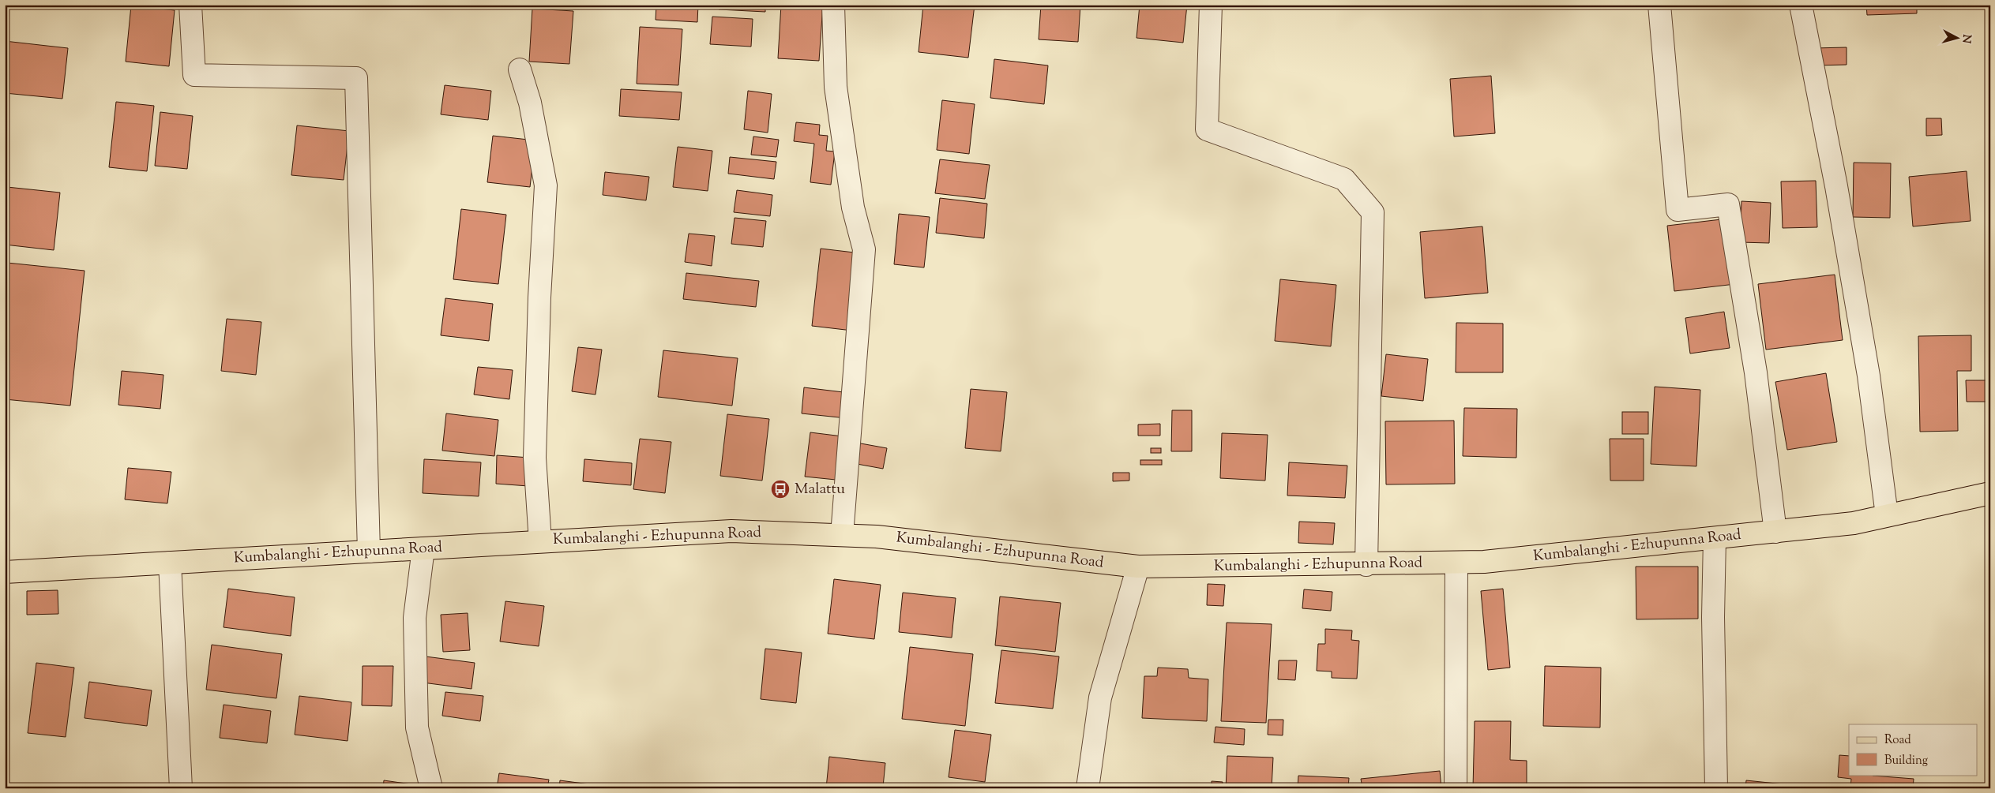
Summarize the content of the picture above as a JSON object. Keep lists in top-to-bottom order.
{
  "streets": {
    "main road": ["Kumbalanghi - Ezhupunna Road"]
  },
  "places": {
    "bus stop": ["Malattu"]
  },
  "legend": ["Road", "Building"],
  "north": "right"
}
